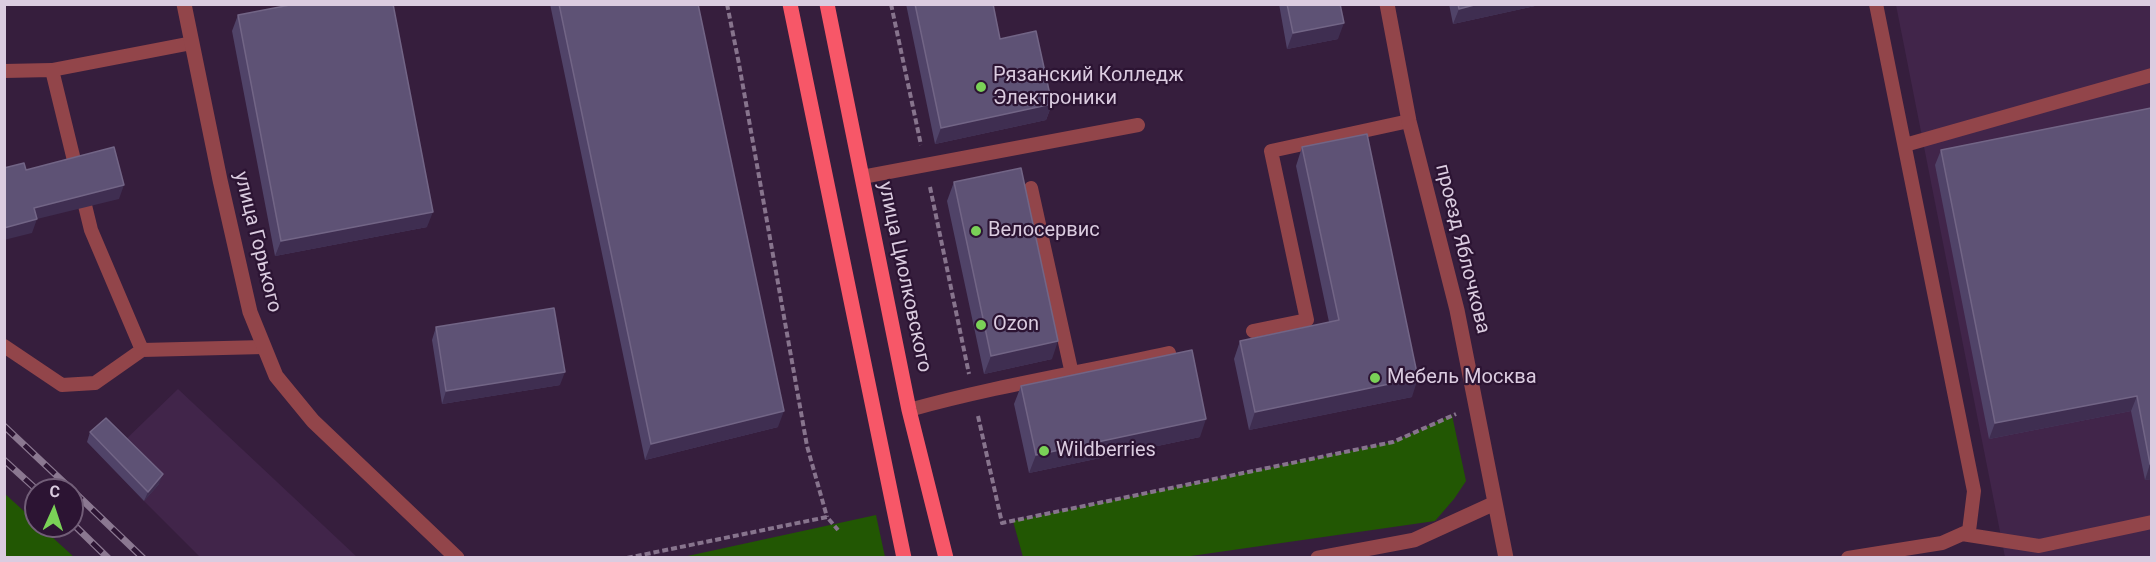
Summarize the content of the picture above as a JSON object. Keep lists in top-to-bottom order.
{
  "streets": {
    "main road": ["улица Циолковского"],
    "street": ["улица Горького", "проезд Яблочкова"]
  },
  "places": [
    "Рязанский Колледж Электроники",
    "Велосервис",
    "Ozon",
    "Мебель Москва",
    "Wildberries"
  ],
  "north": "top"
}
